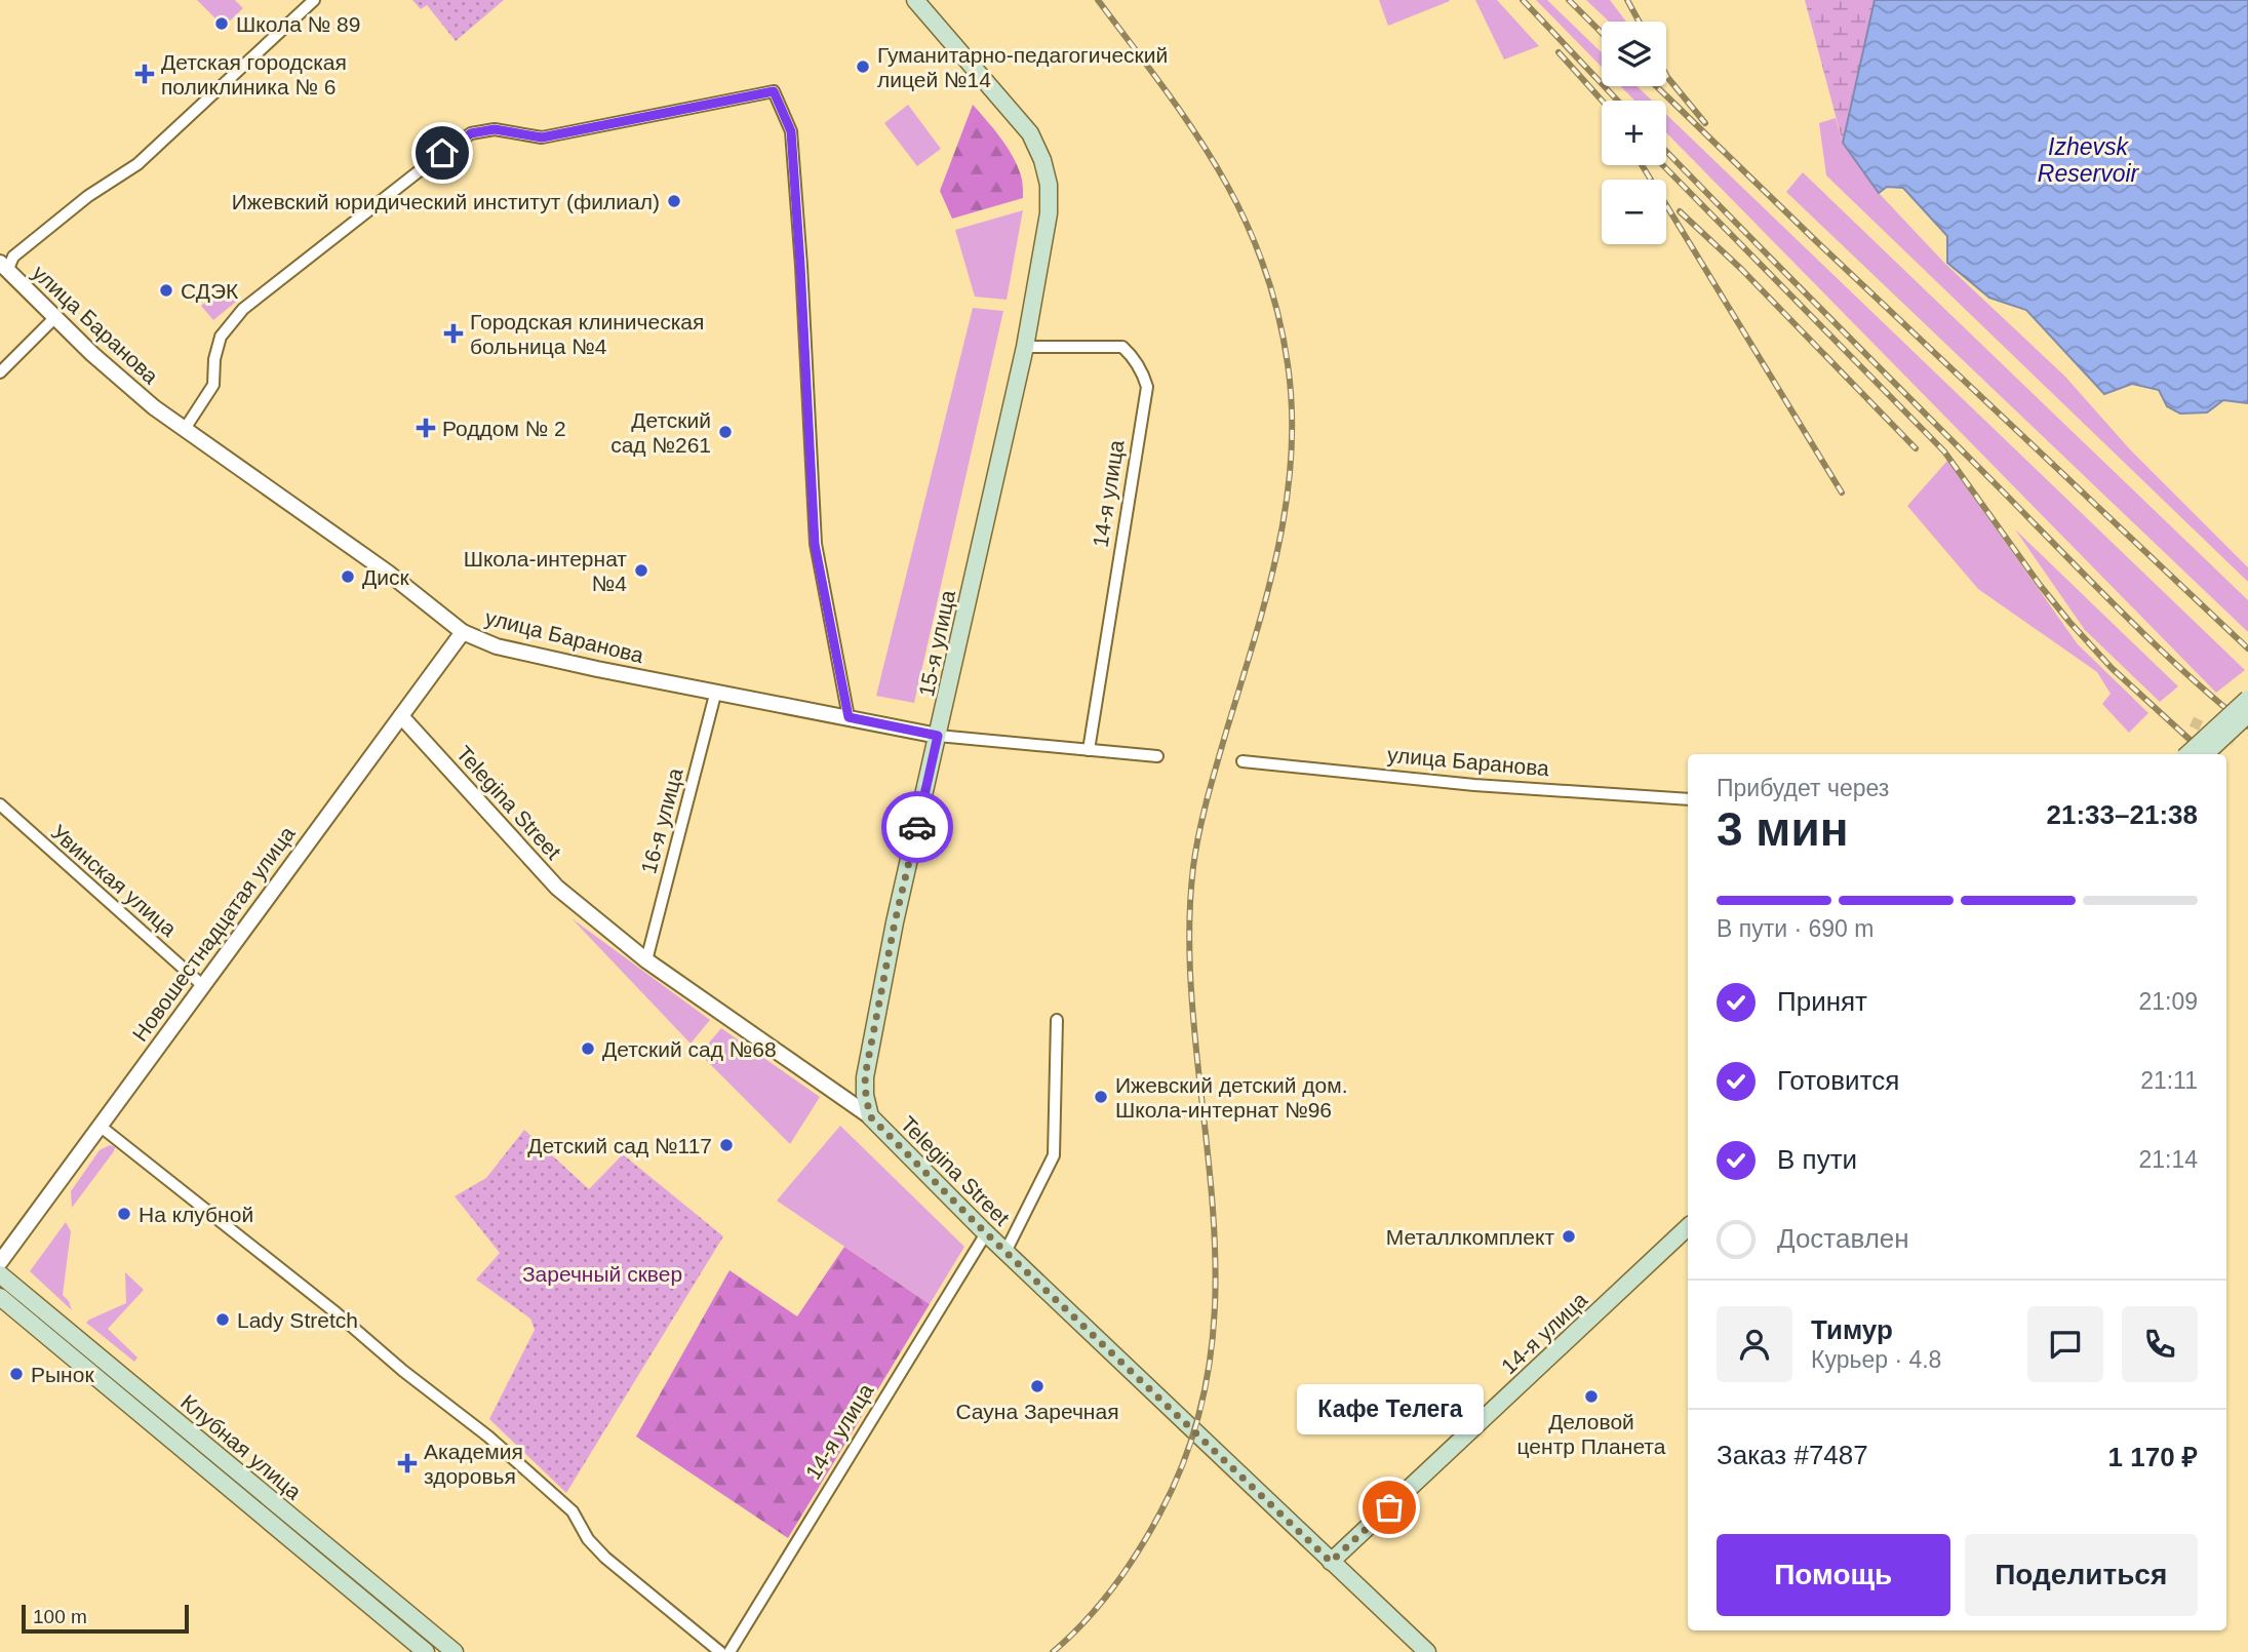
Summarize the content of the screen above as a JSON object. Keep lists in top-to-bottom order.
{
  "streets": {
    "main road": [
      "14-я улица",
      "15-я улица",
      "Telegina Street",
      "Клубная улица"
    ],
    "street": [
      "улица Баранова",
      "16-я улица",
      "Увинская улица",
      "Новошестнадцатая улица"
    ]
  },
  "crossings": [
    ["улица Баранова", "14-я улица"],
    ["улица Баранова", "15-я улица"],
    ["улица Баранова", "16-я улица"],
    ["улица Баранова", "Новошестнадцатая улица"],
    ["14-я улица", "15-я улица"],
    ["14-я улица", "Telegina Street"],
    ["15-я улица", "Telegina Street"],
    ["Telegina Street", "16-я улица"],
    ["Telegina Street", "Новошестнадцатая улица"],
    ["Увинская улица", "Новошестнадцатая улица"]
  ],
  "water": ["Izhevsk Reservoir"],
  "parks": ["Заречный сквер"],
  "places": {
    "other": [
      "Школа № 89",
      "Гуманитарно-педагогический лицей №14",
      "Ижевский юридический институт (филиал)",
      "СДЭК",
      "Детский сад №261",
      "Школа-интернат №4",
      "Диск",
      "Детский сад №68",
      "Ижевский детский дом. Школа-интернат №96",
      "Детский сад №117",
      "На клубной",
      "Металлкомплект",
      "Lady Stretch",
      "Рынок",
      "Сауна Заречная",
      "Деловой центр Планета",
      "Кафе Телега"
    ],
    "health": [
      "Детская городская поликлиника № 6",
      "Городская клиническая больница №4",
      "Роддом № 2",
      "Академия здоровья"
    ]
  },
  "scale_bar": "100 m",
  "page": {
    "map_buttons": ["+", "−"],
    "heading": ["3 мин", "Прибудет через", "21:33–21:38"],
    "panel": [
      "Тимур",
      "Курьер · 4.8",
      "Заказ #7487",
      "1 170 ₽"
    ],
    "bar": "В пути · 690 m",
    "list": [
      ["Принят", "21:09"],
      ["Готовится", "21:11"],
      ["В пути", "21:14"],
      "Доставлен"
    ],
    "bubble": "Кафе Телега",
    "buttons": ["Помощь", "Поделиться"],
    "scale": "100 m"
  }
}
